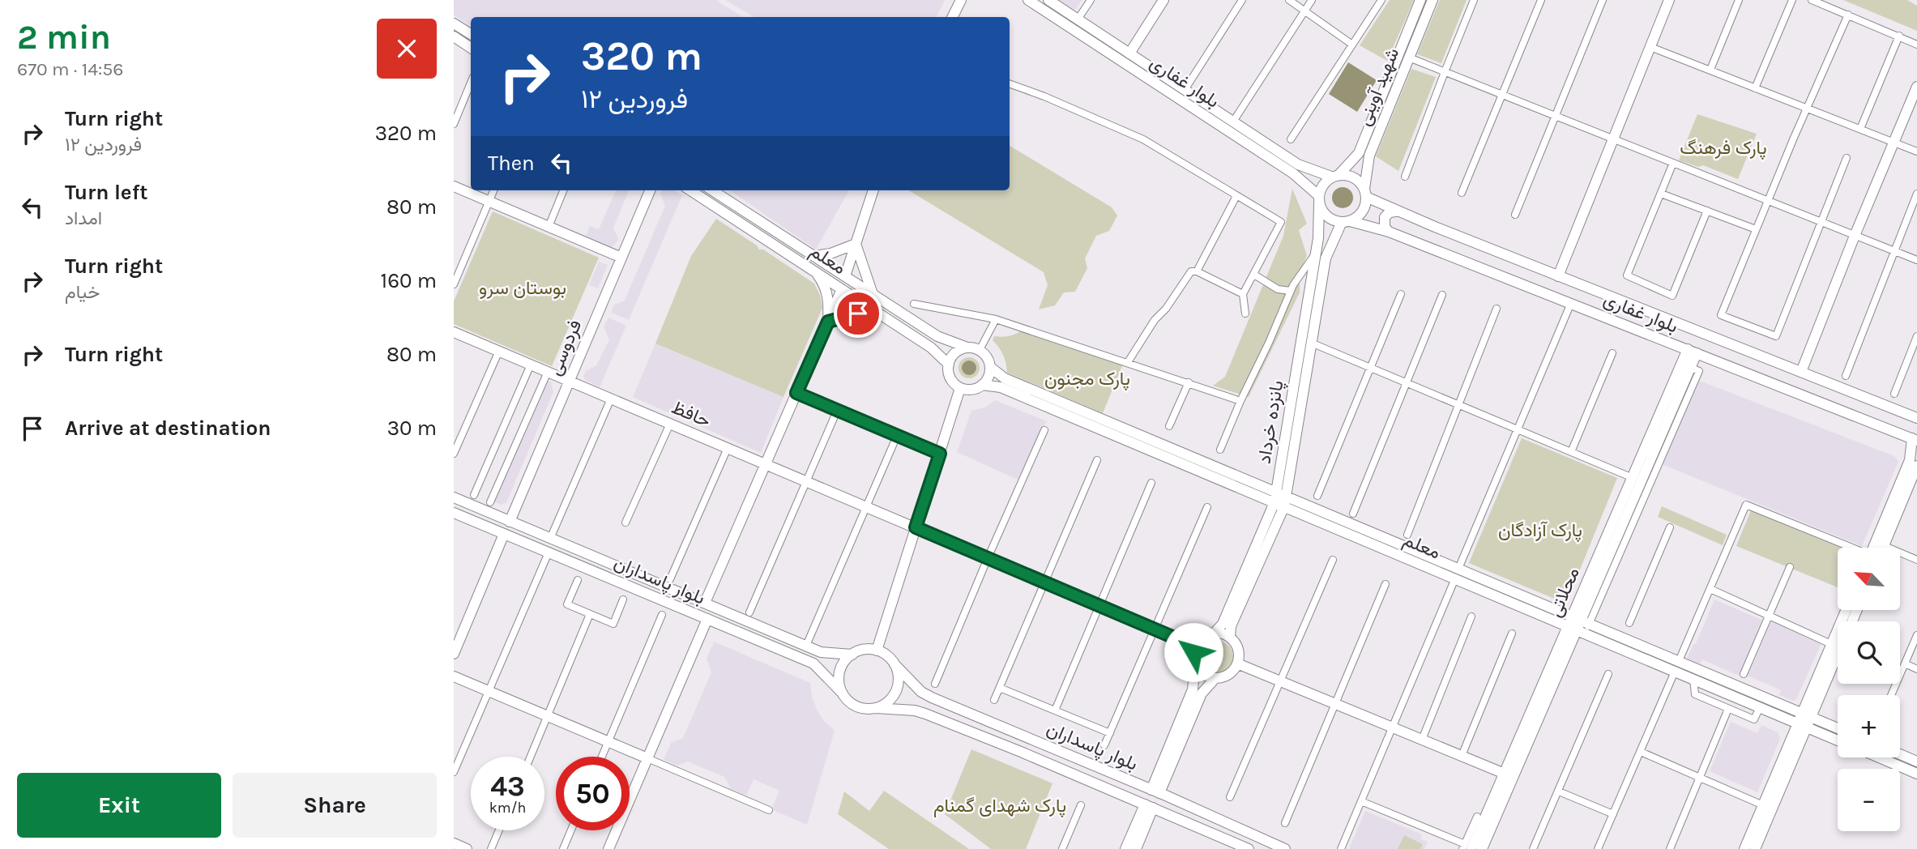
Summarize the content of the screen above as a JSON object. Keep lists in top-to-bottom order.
{
  "streets": {
    "main road": [
      "بلوار غفاری",
      "شهید آوینی",
      "معلم",
      "فردوسی",
      "حافظ",
      "پانزده خرداد",
      "بلوار پاسداران",
      "محلاتی"
    ]
  },
  "crossings": [
    ["بلوار غفاری", "شهید آوینی"],
    ["بلوار غفاری", "پانزده خرداد"],
    ["بلوار غفاری", "محلاتی"],
    ["شهید آوینی", "پانزده خرداد"],
    ["معلم", "پانزده خرداد"],
    ["معلم", "محلاتی"],
    ["فردوسی", "حافظ"],
    ["فردوسی", "بلوار پاسداران"],
    ["حافظ", "پانزده خرداد"]
  ],
  "parks": [
    "پارک فرهنگ",
    "بوستان سرو",
    "پارک مجنون",
    "پارک آزادگان",
    "پارک شهدای گمنام"
  ],
  "north": "top left",
  "page": {
    "heading": ["2 min", "670 m · 14:56"],
    "turn": ["320 m", "۱۲ فروردین"],
    "list": [
      {
        "name": "Turn right",
        "note": "۱۲ فروردین",
        "value": "320 m"
      },
      {
        "name": "Turn left",
        "note": "امداد",
        "value": "80 m"
      },
      {
        "name": "Turn right",
        "note": "خیام",
        "value": "160 m"
      },
      {
        "name": "Turn right",
        "value": "80 m"
      },
      {
        "name": "Arrive at destination",
        "value": "30 m"
      }
    ],
    "then": "Then",
    "map_buttons": ["+", "−"],
    "speed": "43 km/h",
    "limit": "50",
    "buttons": ["Exit", "Share"]
  }
}
